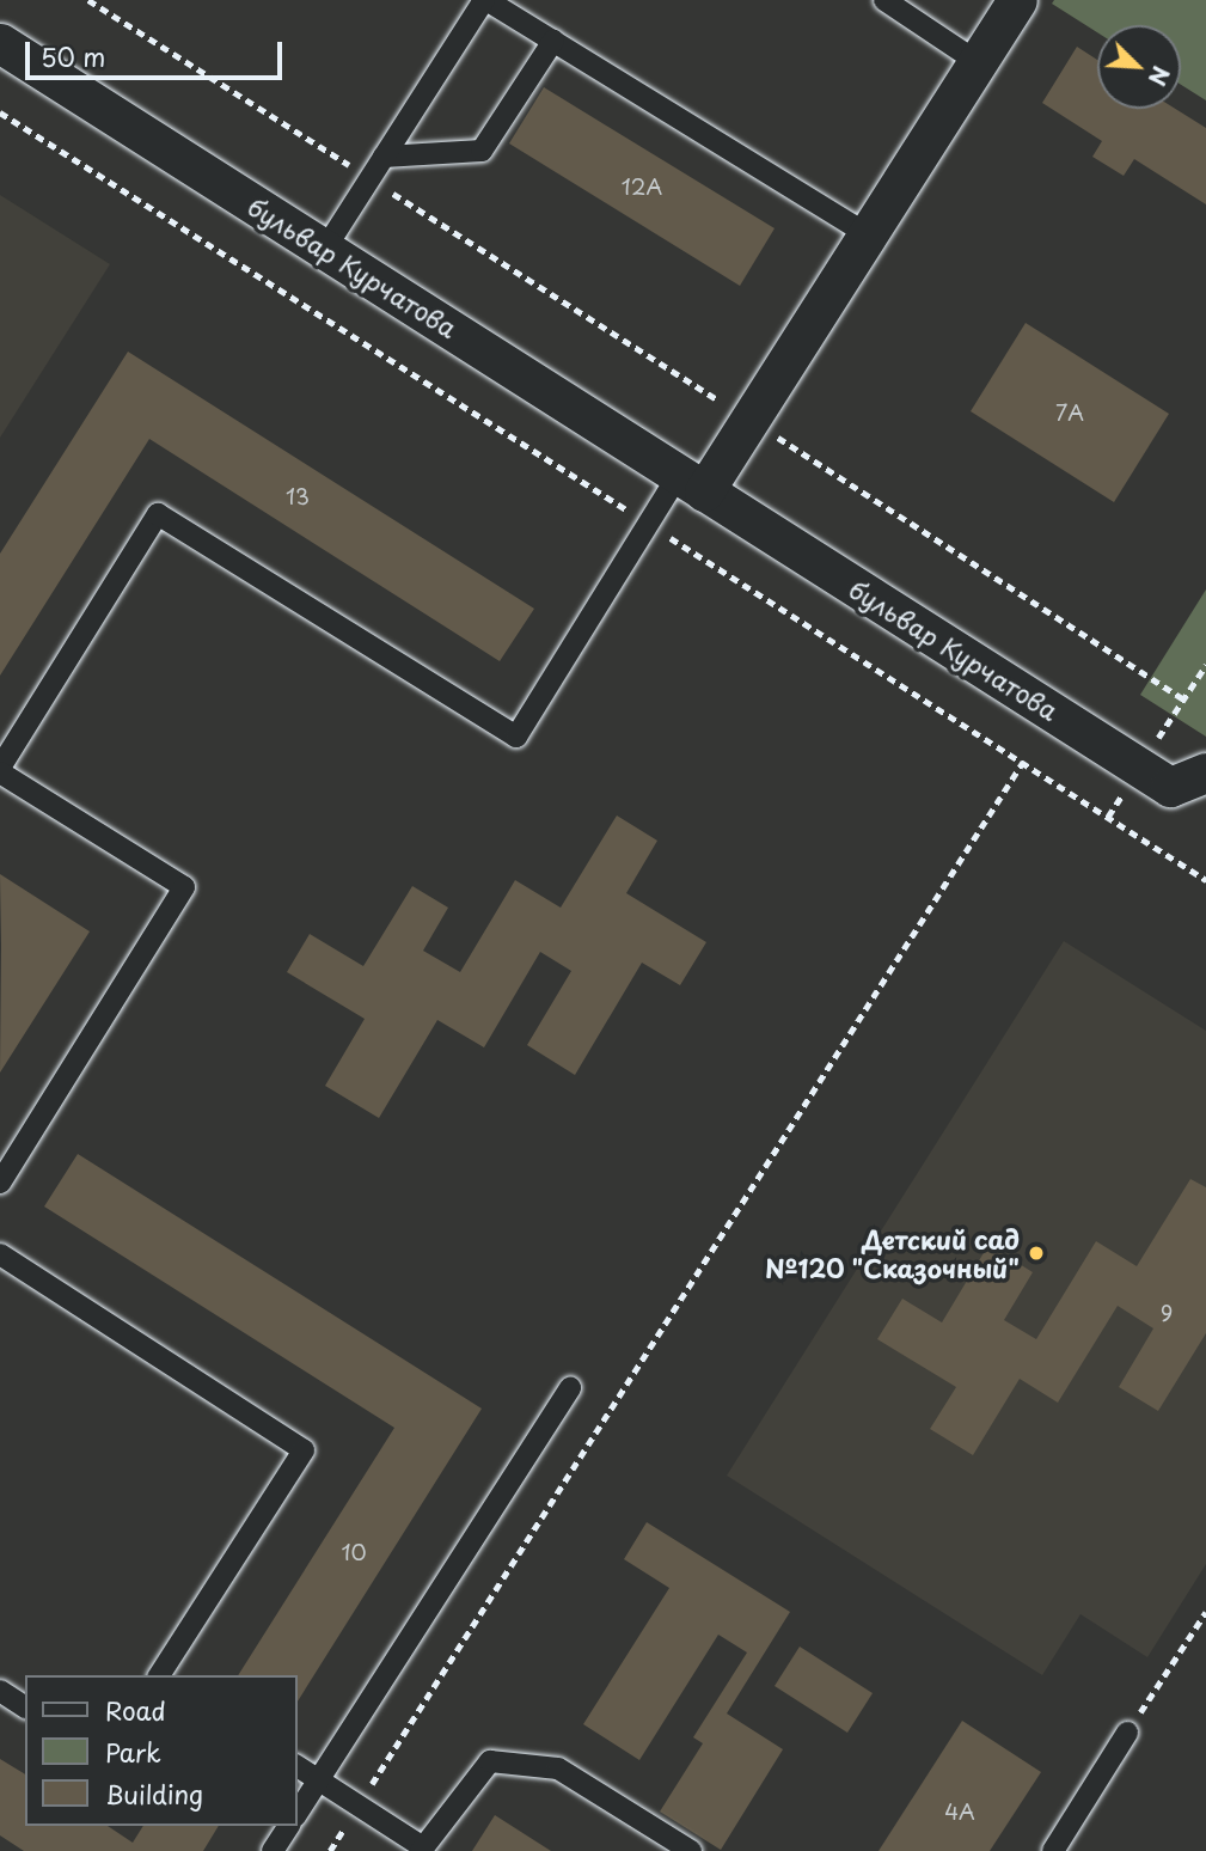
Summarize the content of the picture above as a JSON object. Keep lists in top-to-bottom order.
{
  "streets": {
    "street": ["бульвар Курчатова"]
  },
  "places": ["Детский сад №120 \"Сказочный\""],
  "house_numbers": [
    "12А",
    "7А",
    "13",
    "9",
    "10",
    "4А"
  ],
  "legend": ["Road", "Park", "Building"],
  "scale_bar": "50 m",
  "north": "bottom right"
}
